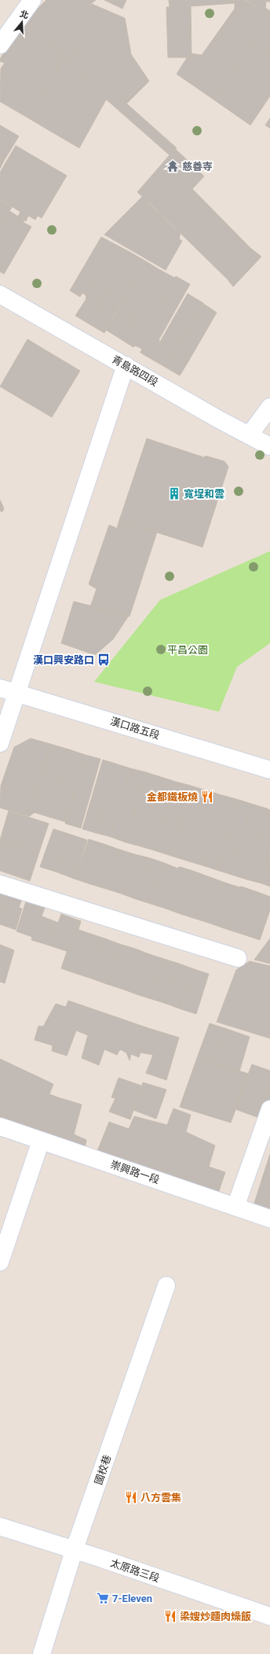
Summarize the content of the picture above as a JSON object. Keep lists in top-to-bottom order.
{
  "streets": {
    "street": [
      "青島路四段",
      "漢口路五段",
      "崇興路一段",
      "國校巷",
      "太原路三段"
    ]
  },
  "crossings": [
    ["國校巷", "太原路三段"]
  ],
  "parks": ["平昌公園"],
  "places": {
    "temple": ["慈善寺"],
    "building": ["寬埕和雲"],
    "bus stop": ["漢口興安路口"],
    "restaurant": ["金都鐵板燒", "八方雲集", "梁嫂炒麵肉燥飯"],
    "supermarket": ["7-Eleven"]
  },
  "north": "top"
}
